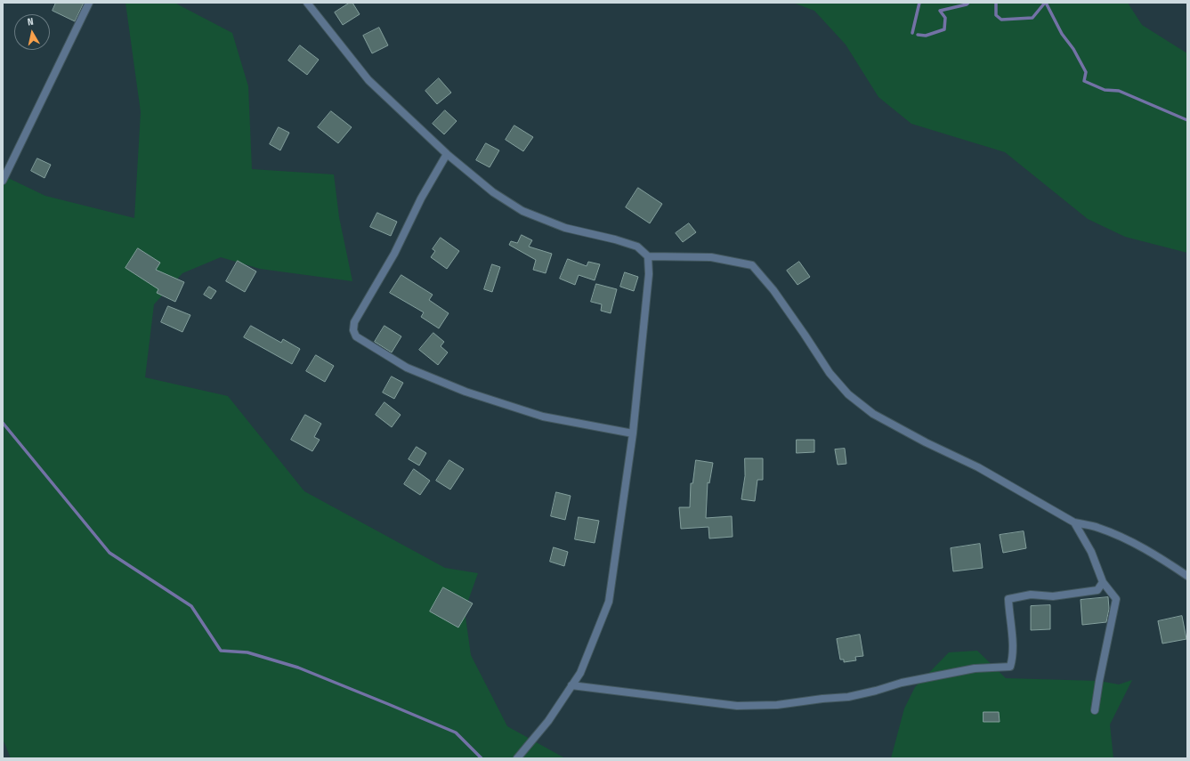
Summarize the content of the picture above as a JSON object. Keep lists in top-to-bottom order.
{
  "north": "top"
}
